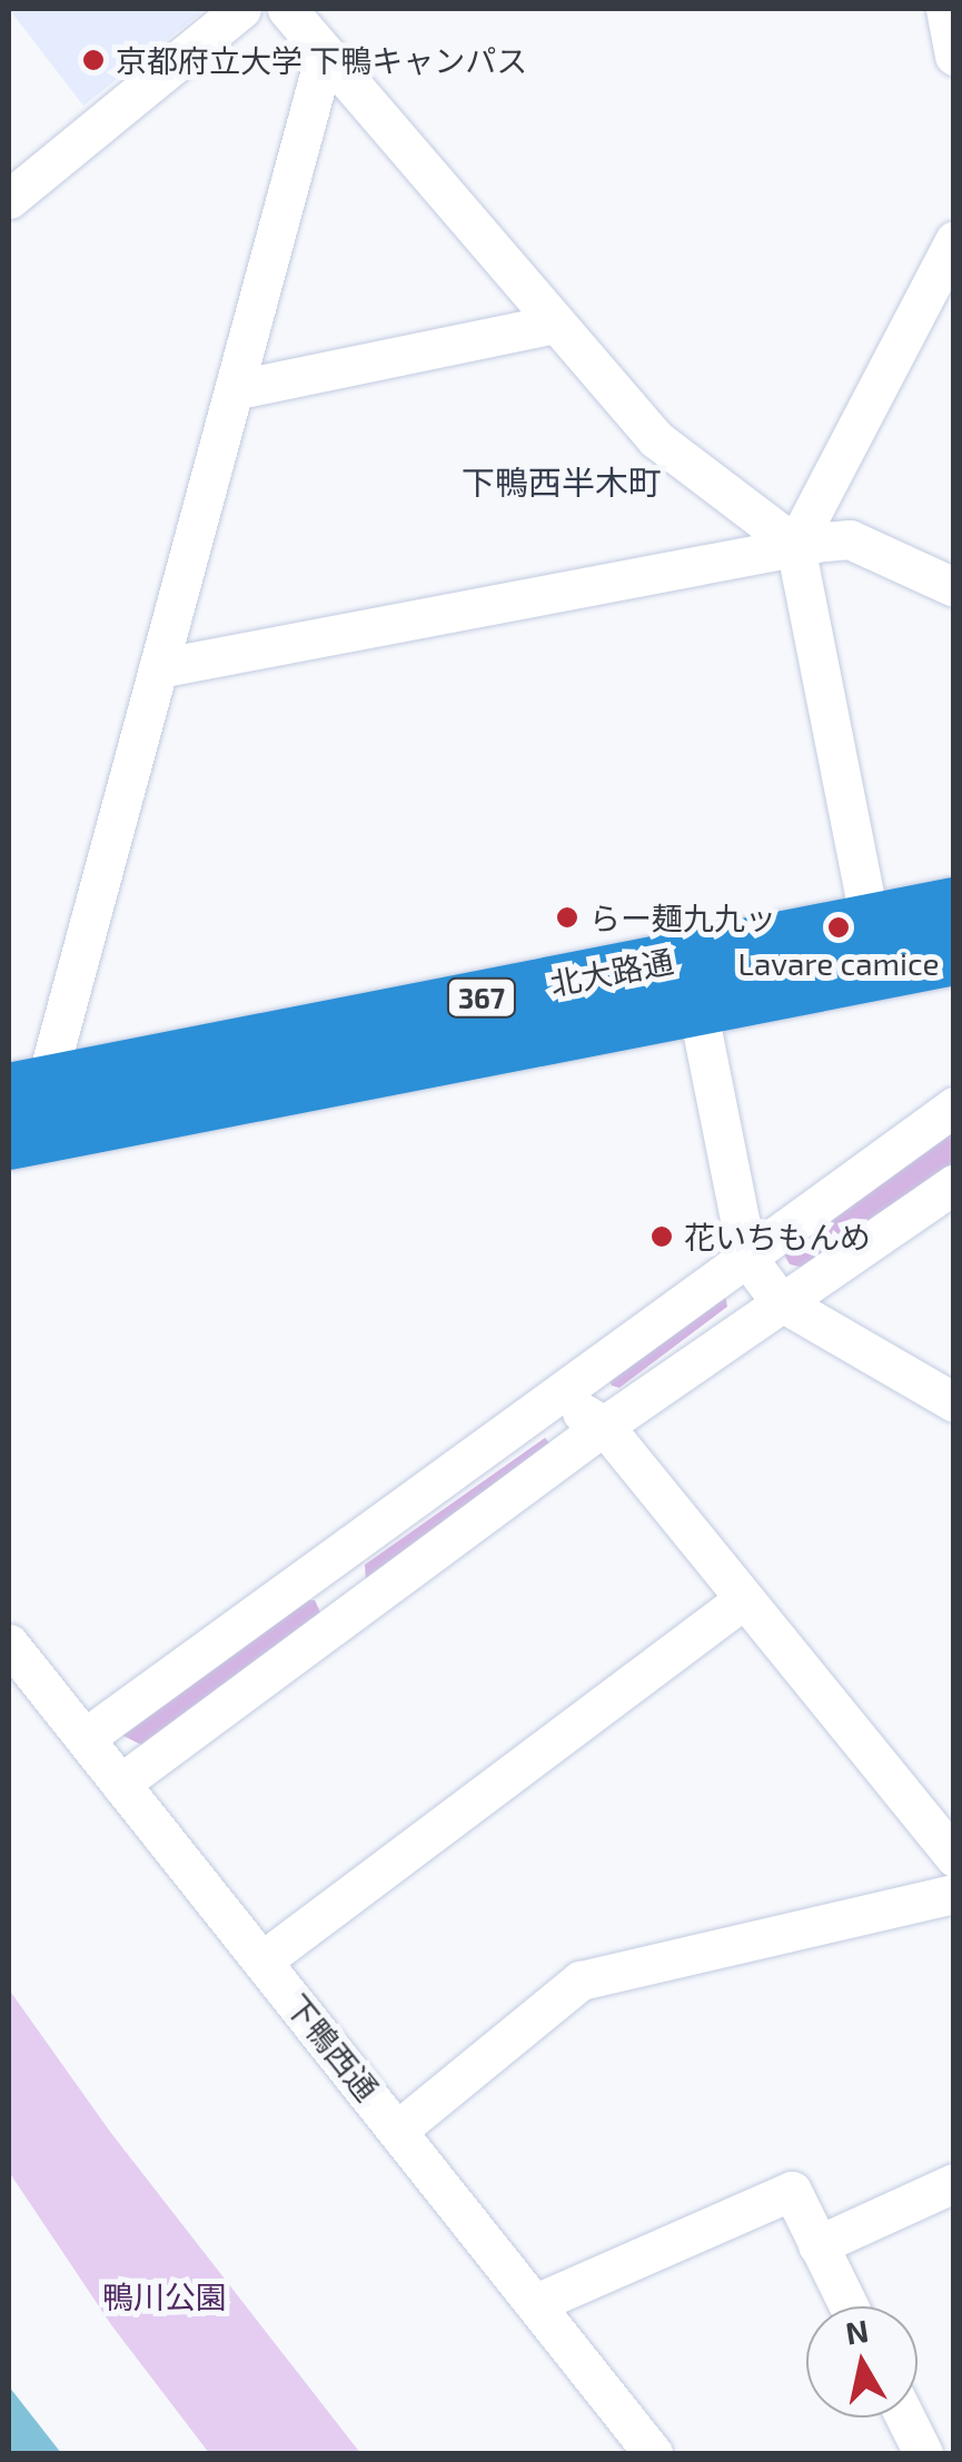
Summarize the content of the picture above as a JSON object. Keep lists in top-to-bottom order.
{
  "streets": {
    "highway": ["北大路通", "367"],
    "street": ["下鴨西通"]
  },
  "districts": ["下鴨西半木町"],
  "parks": ["鴨川公園"],
  "places": [
    "京都府立大学 下鴨キャンパス",
    "らー麺九九ッ",
    "Lavare camice",
    "花いちもんめ"
  ],
  "north": "top"
}
